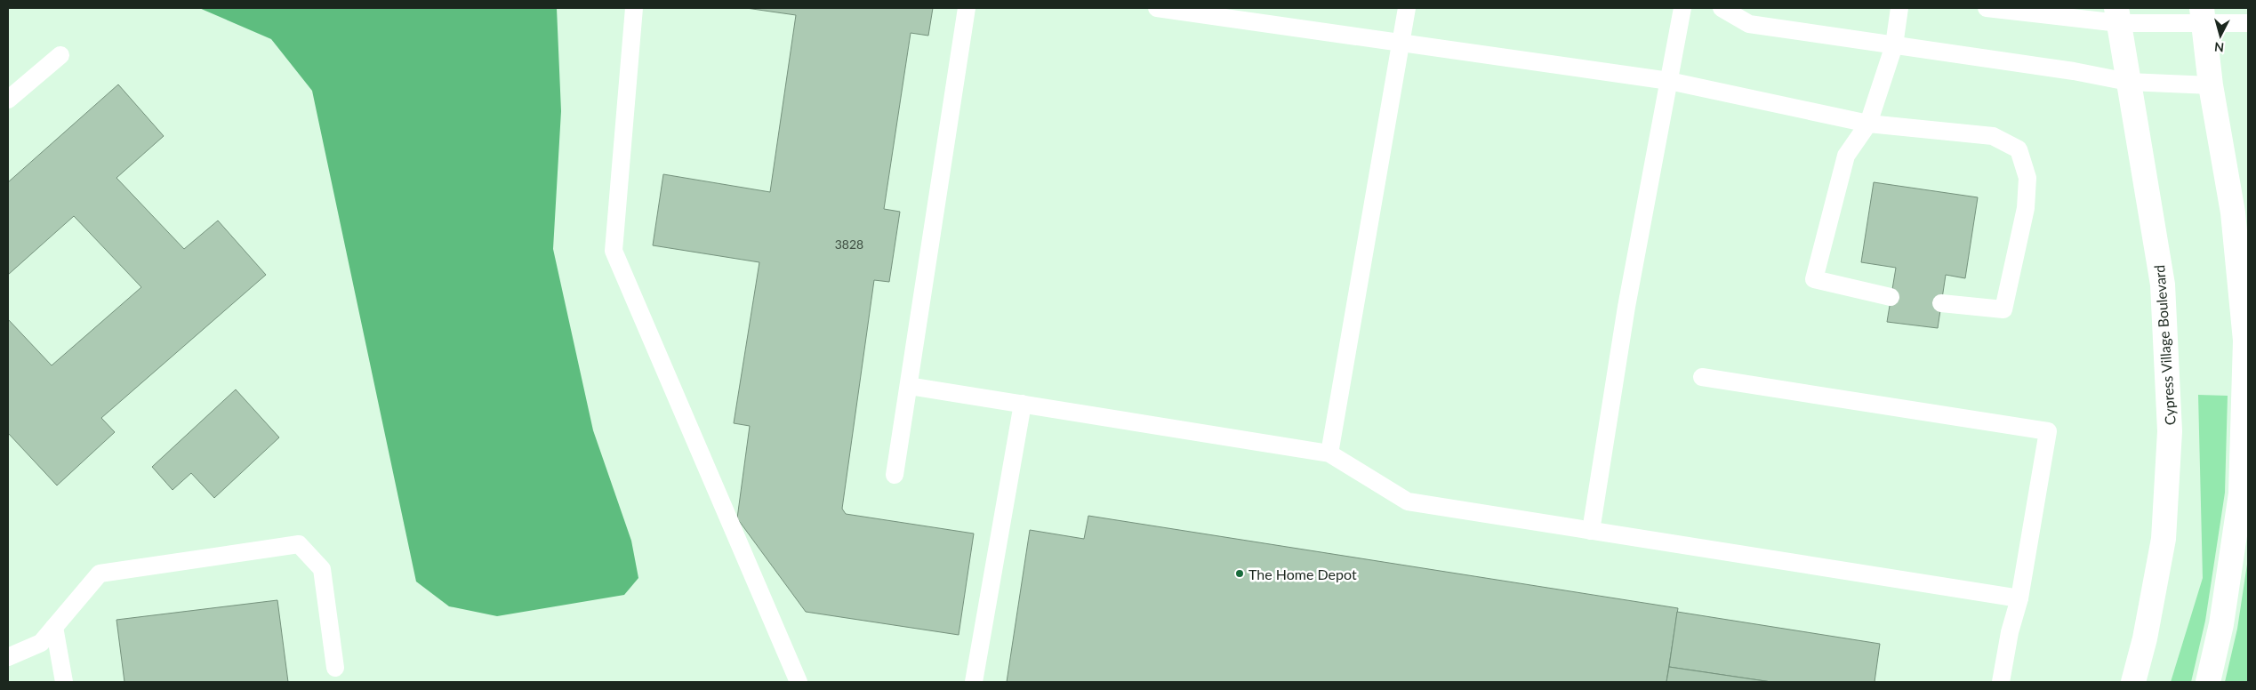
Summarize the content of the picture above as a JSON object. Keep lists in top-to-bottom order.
{
  "streets": {
    "street": ["Cypress Village Boulevard"]
  },
  "places": ["The Home Depot"],
  "house_numbers": ["3828"],
  "north": "bottom"
}
